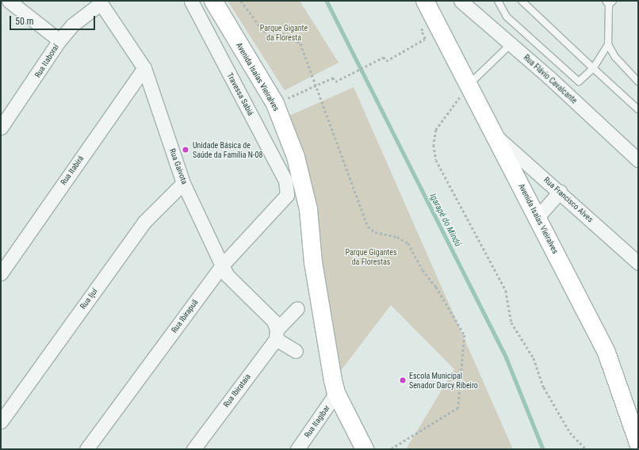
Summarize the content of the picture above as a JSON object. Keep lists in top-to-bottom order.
{
  "streets": {
    "main road": ["Avenida Isaías Vieiralves"],
    "street": [
      "Rua Itaboraí",
      "Rua Flávio Cavalcante",
      "Travessa Sabiá",
      "Rua Gaivota",
      "Rua Itabirá",
      "Rua Francisco Alves",
      "Rua Ijuí",
      "Rua Ibirapuã",
      "Rua Ibirataia",
      "Rua Itagibar"
    ]
  },
  "crossings": [
    ["Rua Itaboraí", "Rua Gaivota"],
    ["Avenida Isaías Vieiralves", "Rua Francisco Alves"],
    ["Avenida Isaías Vieiralves", "Rua Itagibar"],
    ["Travessa Sabiá", "Rua Ibirapuã"],
    ["Rua Gaivota", "Rua Itabirá"],
    ["Rua Gaivota", "Rua Ijuí"],
    ["Rua Gaivota", "Rua Ibirapuã"],
    ["Rua Gaivota", "Rua Ibirataia"]
  ],
  "water": ["Igarapé do Mindú"],
  "parks": ["Parque Gigante da Floresta", "Parque Gigantes da Florestas"],
  "places": ["Unidade Básica de Saúde da Família N-08", "Escola Municipal Senador Darcy Ribeiro"],
  "scale_bar": "50 m"
}
